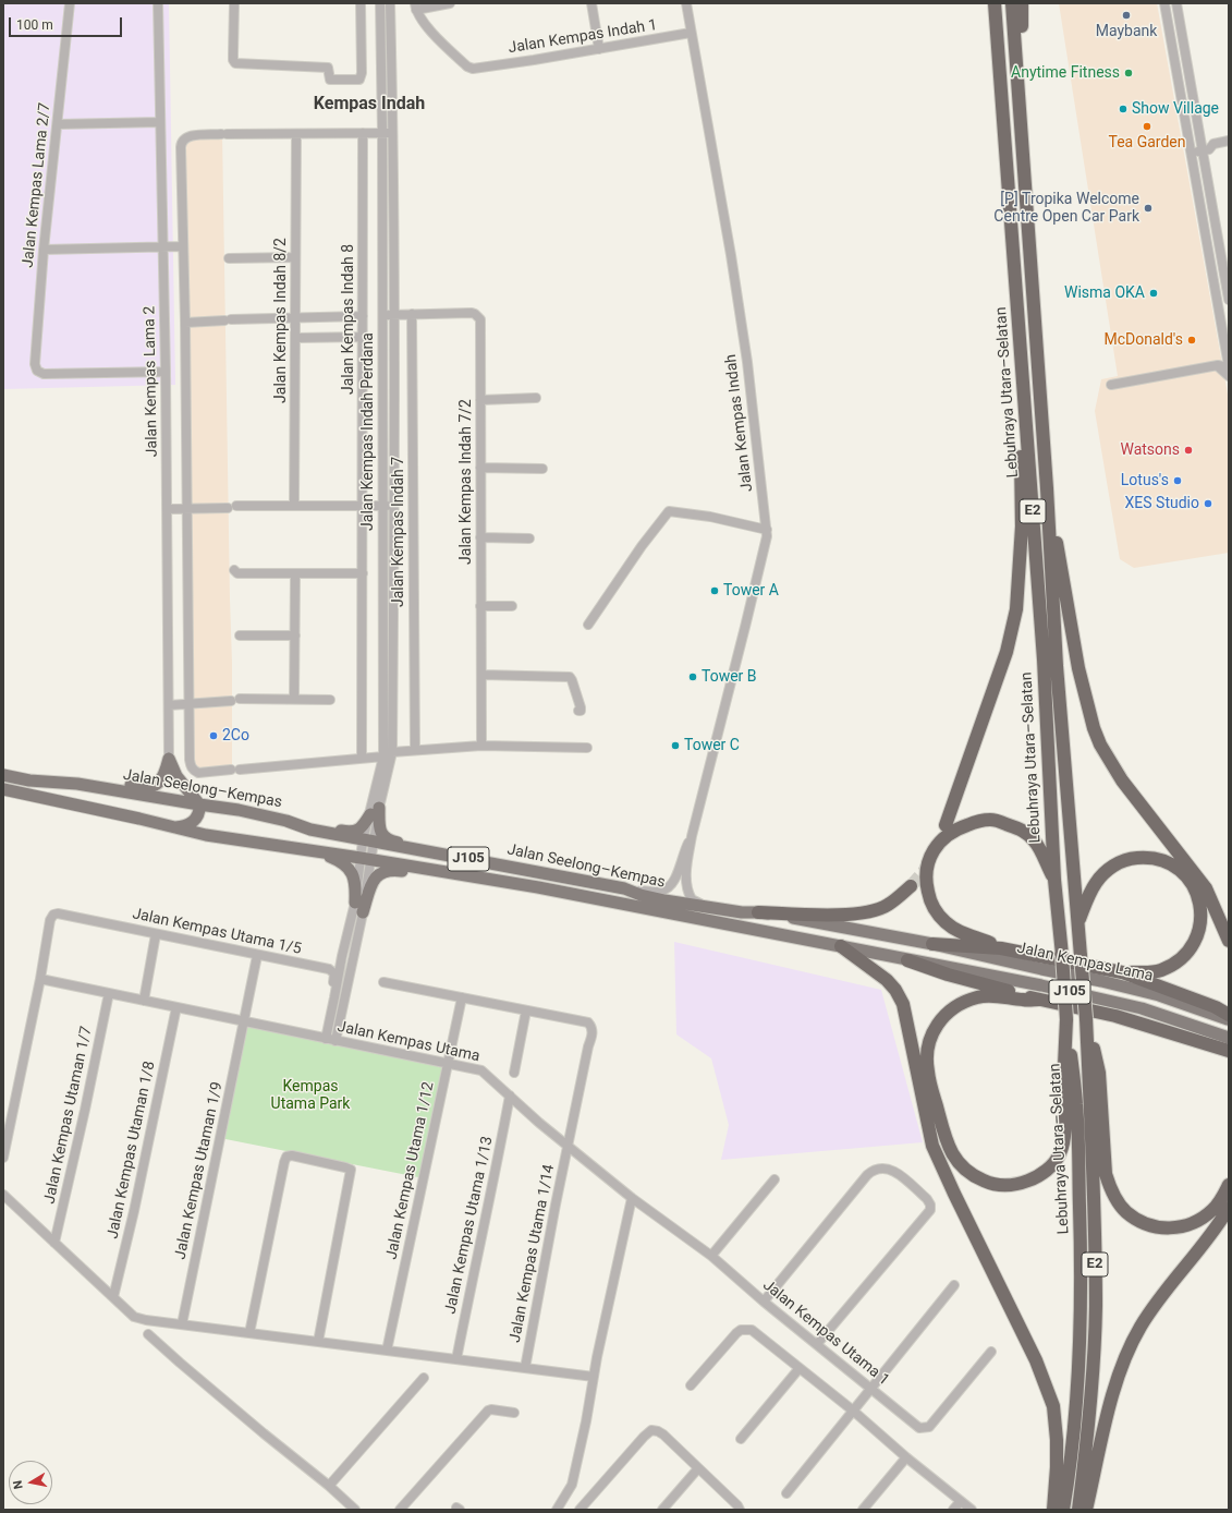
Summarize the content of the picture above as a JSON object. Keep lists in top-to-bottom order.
{
  "streets": {
    "highway": ["Lebuhraya Utara–Selatan", "E2"],
    "main road": ["Jalan Seelong–Kempas", "J105", "Jalan Kempas Lama"],
    "street": [
      "Jalan Kempas Indah 1",
      "Jalan Kempas Lama 2/7",
      "Jalan Kempas Indah 8",
      "Jalan Kempas Indah 8/2",
      "Jalan Kempas Lama 2",
      "Jalan Kempas Indah",
      "Jalan Kempas Indah Perdana",
      "Jalan Kempas Indah 7/2",
      "Jalan Kempas Indah 7",
      "Jalan Kempas Utama 1/5",
      "Jalan Kempas Utama",
      "Jalan Kempas Utaman 1/7",
      "Jalan Kempas Utaman 1/8",
      "Jalan Kempas Utaman 1/9",
      "Jalan Kempas Utama 1/12",
      "Jalan Kempas Utama 1/13",
      "Jalan Kempas Utama 1/14",
      "Jalan Kempas Utama 1"
    ]
  },
  "crossings": [
    ["Jalan Kempas Indah 1", "Jalan Kempas Indah"],
    ["Jalan Kempas Lama 2/7", "Jalan Kempas Lama 2"],
    ["Jalan Kempas Indah Perdana", "Jalan Kempas Indah 7/2"],
    ["Jalan Kempas Indah 7/2", "Jalan Kempas Indah 7"],
    ["Jalan Seelong–Kempas", "Jalan Kempas Lama"],
    ["Jalan Kempas Utama 1/5", "Jalan Kempas Utama"],
    ["Jalan Kempas Utama 1/5", "Jalan Kempas Utaman 1/9"],
    ["Jalan Kempas Utama", "Jalan Kempas Utaman 1/7"],
    ["Jalan Kempas Utama", "Jalan Kempas Utaman 1/8"],
    ["Jalan Kempas Utama", "Jalan Kempas Utaman 1/9"],
    ["Jalan Kempas Utama", "Jalan Kempas Utama 1/12"],
    ["Jalan Kempas Utama", "Jalan Kempas Utama 1/13"],
    ["Jalan Kempas Utama", "Jalan Kempas Utama 1/14"],
    ["Jalan Kempas Utama", "Jalan Kempas Utama 1"]
  ],
  "districts": ["Kempas Indah"],
  "parks": ["Kempas Utama Park"],
  "places": [
    "Maybank",
    "Anytime Fitness",
    "Show Village",
    "Tea Garden",
    "[P] Tropika Welcome Centre Open Car Park",
    "Wisma OKA",
    "McDonald's",
    "Watsons",
    "Lotus's",
    "XES Studio",
    "Tower A",
    "Tower B",
    "2Co",
    "Tower C"
  ],
  "scale_bar": "100 m",
  "north": "left"
}
